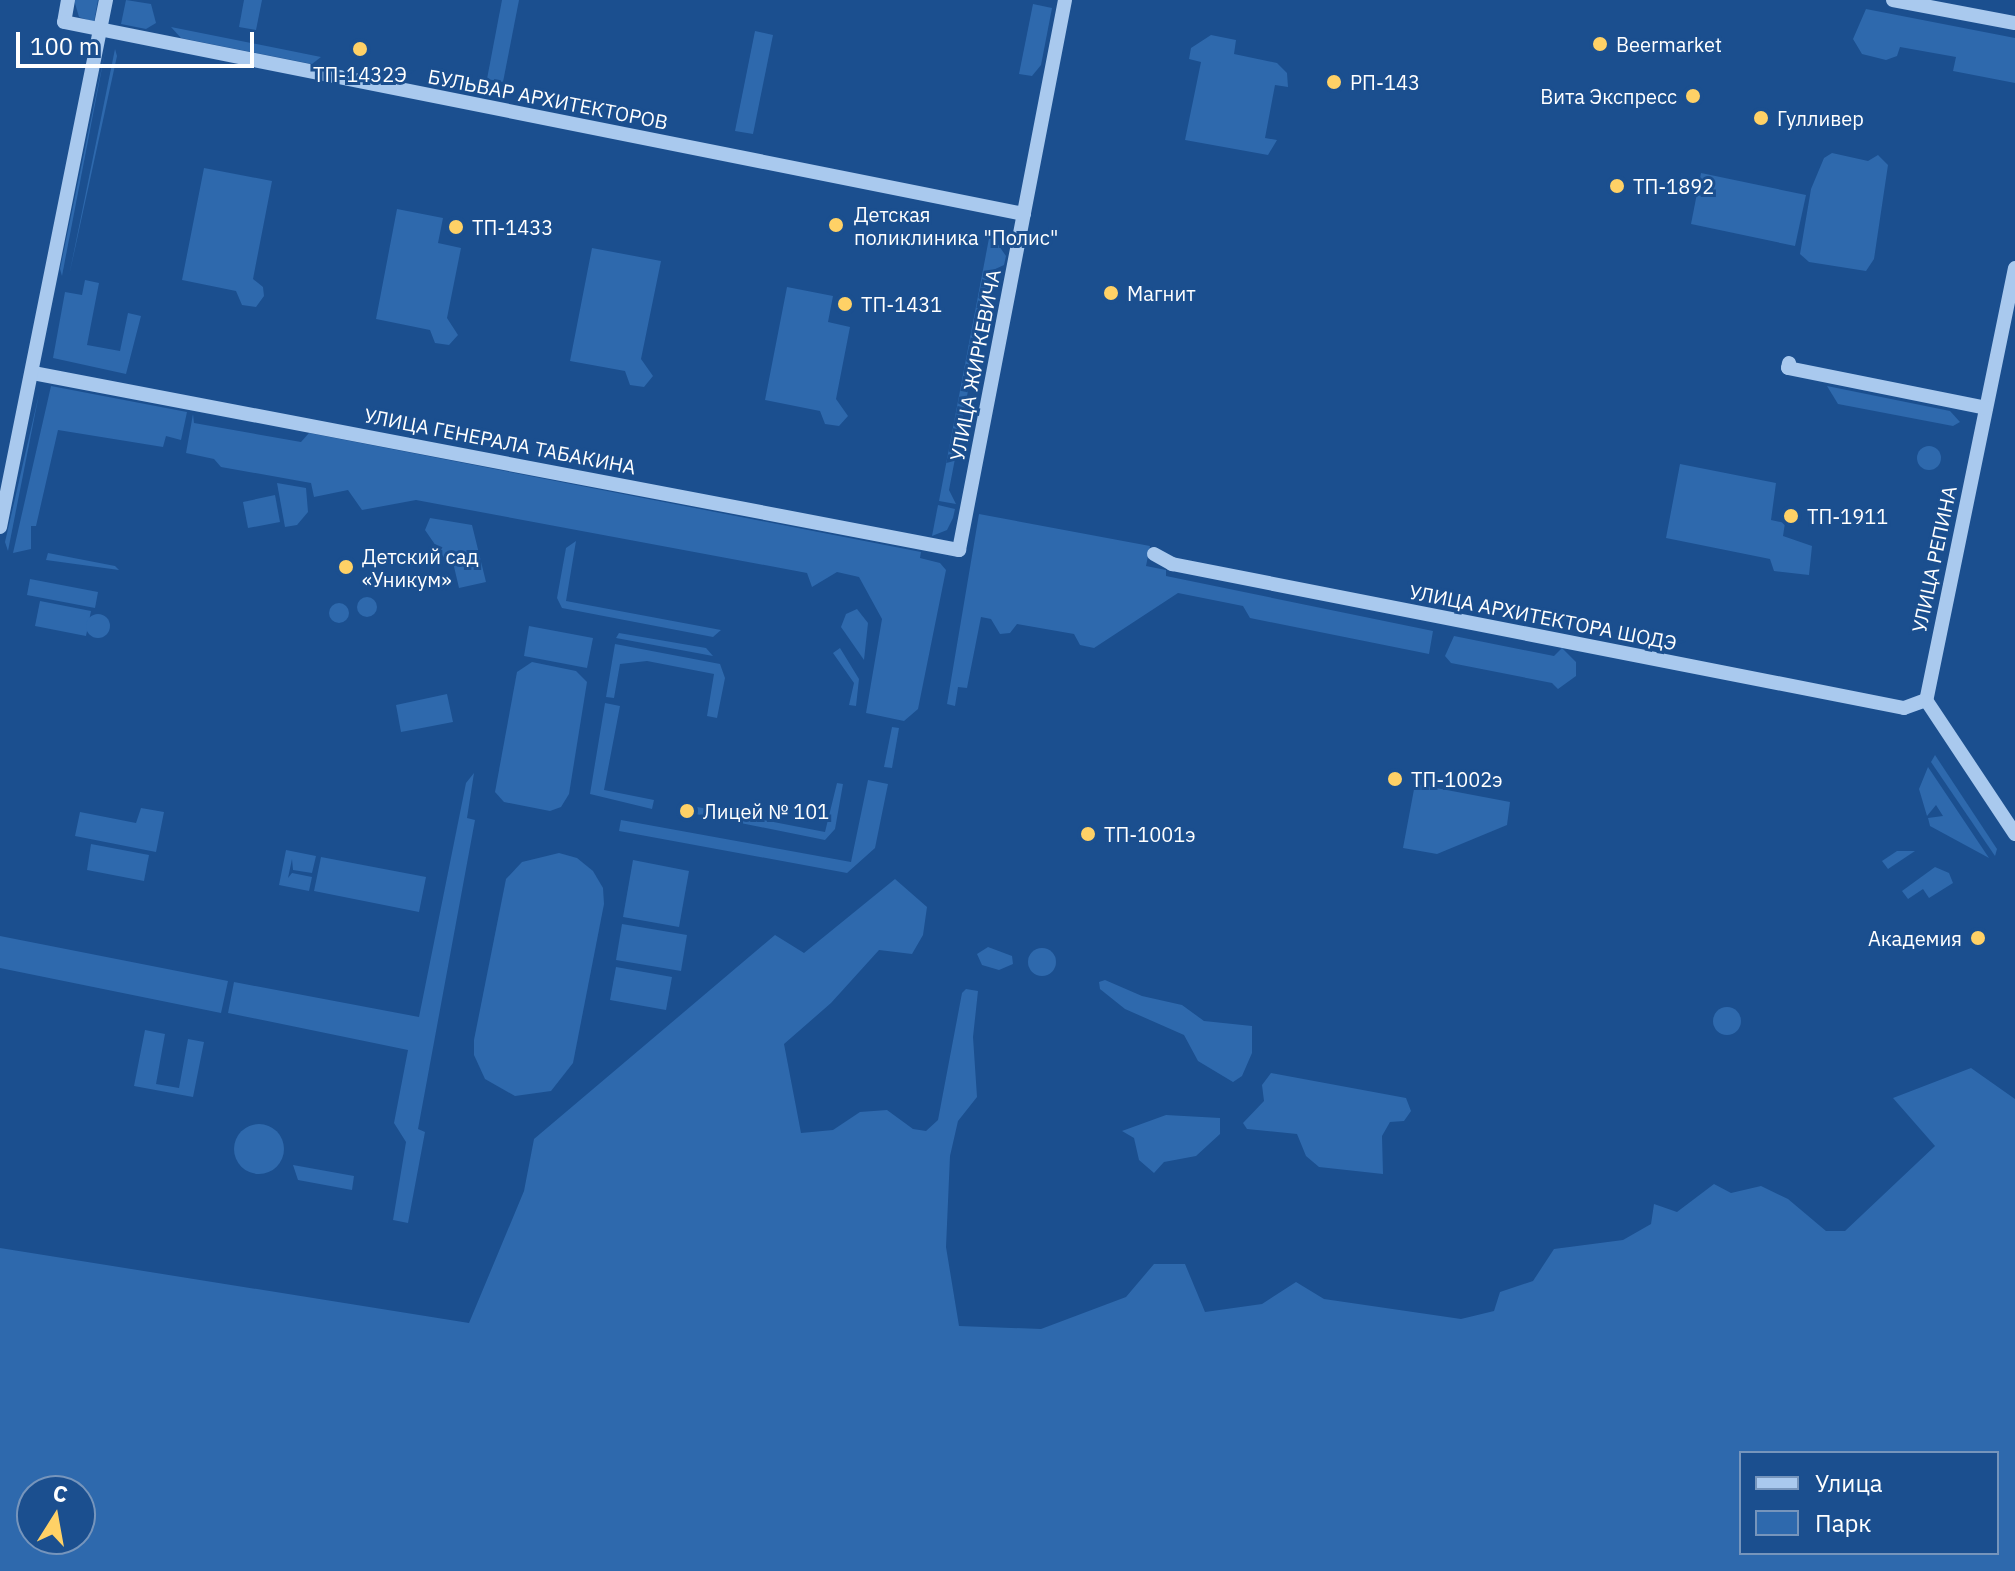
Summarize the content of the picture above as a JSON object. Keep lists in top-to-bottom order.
{
  "streets": {
    "street": [
      "БУЛЬВАР АРХИТЕКТОРОВ",
      "УЛИЦА ЖИРКЕВИЧА",
      "УЛИЦА ГЕНЕРАЛА ТАБАКИНА",
      "УЛИЦА РЕПИНА",
      "УЛИЦА АРХИТЕКТОРА ШОДЭ"
    ]
  },
  "crossings": [
    ["БУЛЬВАР АРХИТЕКТОРОВ", "УЛИЦА ЖИРКЕВИЧА"],
    ["УЛИЦА ЖИРКЕВИЧА", "УЛИЦА ГЕНЕРАЛА ТАБАКИНА"],
    ["УЛИЦА РЕПИНА", "УЛИЦА АРХИТЕКТОРА ШОДЭ"]
  ],
  "places": [
    "Beermarket",
    "ТП-1432Э",
    "РП-143",
    "Вита Экспресс",
    "Гулливер",
    "ТП-1892",
    "Детская поликлиника \"Полис\"",
    "ТП-1433",
    "Магнит",
    "ТП-1431",
    "ТП-1911",
    "Детский сад «Уникум»",
    "ТП-1002э",
    "Лицей № 101",
    "ТП-1001э",
    "Академия"
  ],
  "legend": ["Улица", "Парк"],
  "scale_bar": "100 m",
  "north": "top"
}
